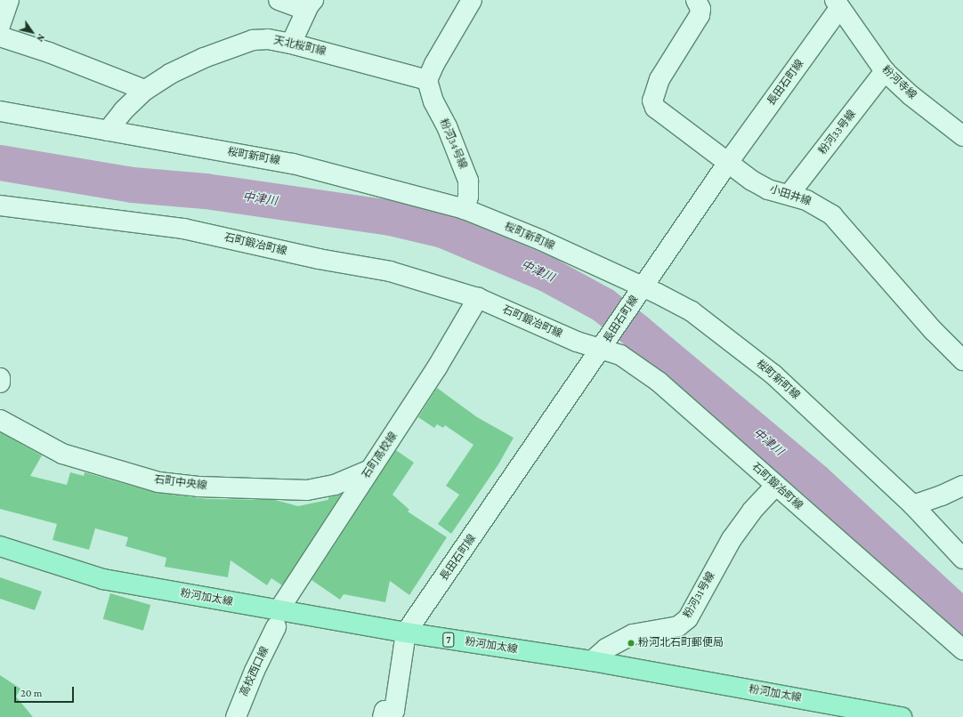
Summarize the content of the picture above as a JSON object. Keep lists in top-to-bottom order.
{
  "streets": {
    "main road": ["粉河加太線", "7"],
    "street": [
      "天北桜町線",
      "長田石町線",
      "粉河寺線",
      "粉河33号線",
      "粉河34号線",
      "桜町新町線",
      "小田井線",
      "石町鍛冶町線",
      "石町高校線",
      "石町中央線",
      "粉河31号線",
      "高校西口線"
    ]
  },
  "crossings": [
    ["天北桜町線", "粉河34号線"],
    ["天北桜町線", "桜町新町線"],
    ["長田石町線", "粉河寺線"],
    ["長田石町線", "桜町新町線"],
    ["長田石町線", "小田井線"],
    ["長田石町線", "石町鍛冶町線"],
    ["長田石町線", "粉河加太線"],
    ["粉河寺線", "粉河33号線"],
    ["粉河33号線", "小田井線"],
    ["粉河34号線", "桜町新町線"],
    ["石町鍛冶町線", "石町高校線"],
    ["石町鍛冶町線", "粉河31号線"],
    ["石町高校線", "石町中央線"],
    ["石町高校線", "粉河加太線"],
    ["石町高校線", "高校西口線"],
    ["粉河31号線", "粉河加太線"],
    ["粉河加太線", "高校西口線"]
  ],
  "water": ["中津川"],
  "places": ["粉河北石町郵便局"],
  "scale_bar": "20 m",
  "north": "bottom right"
}
